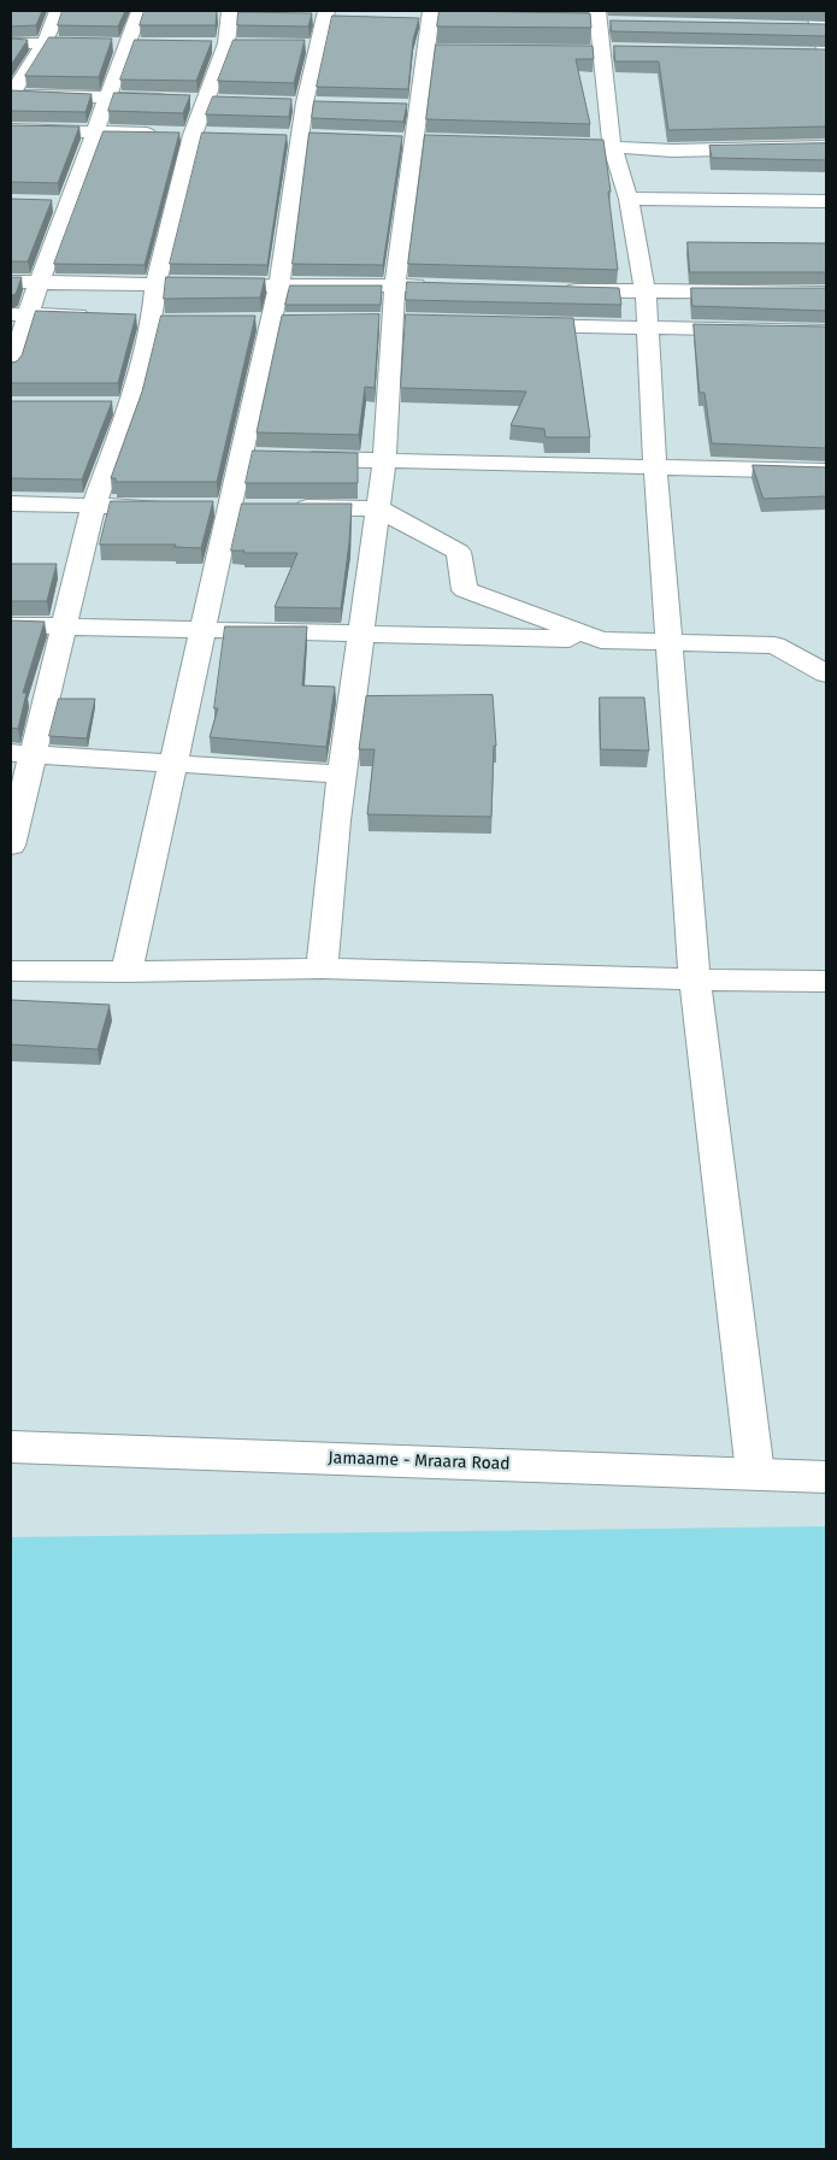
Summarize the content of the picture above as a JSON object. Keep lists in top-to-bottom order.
{
  "streets": {
    "street": ["Jamaame - Mraara Road"]
  }
}
